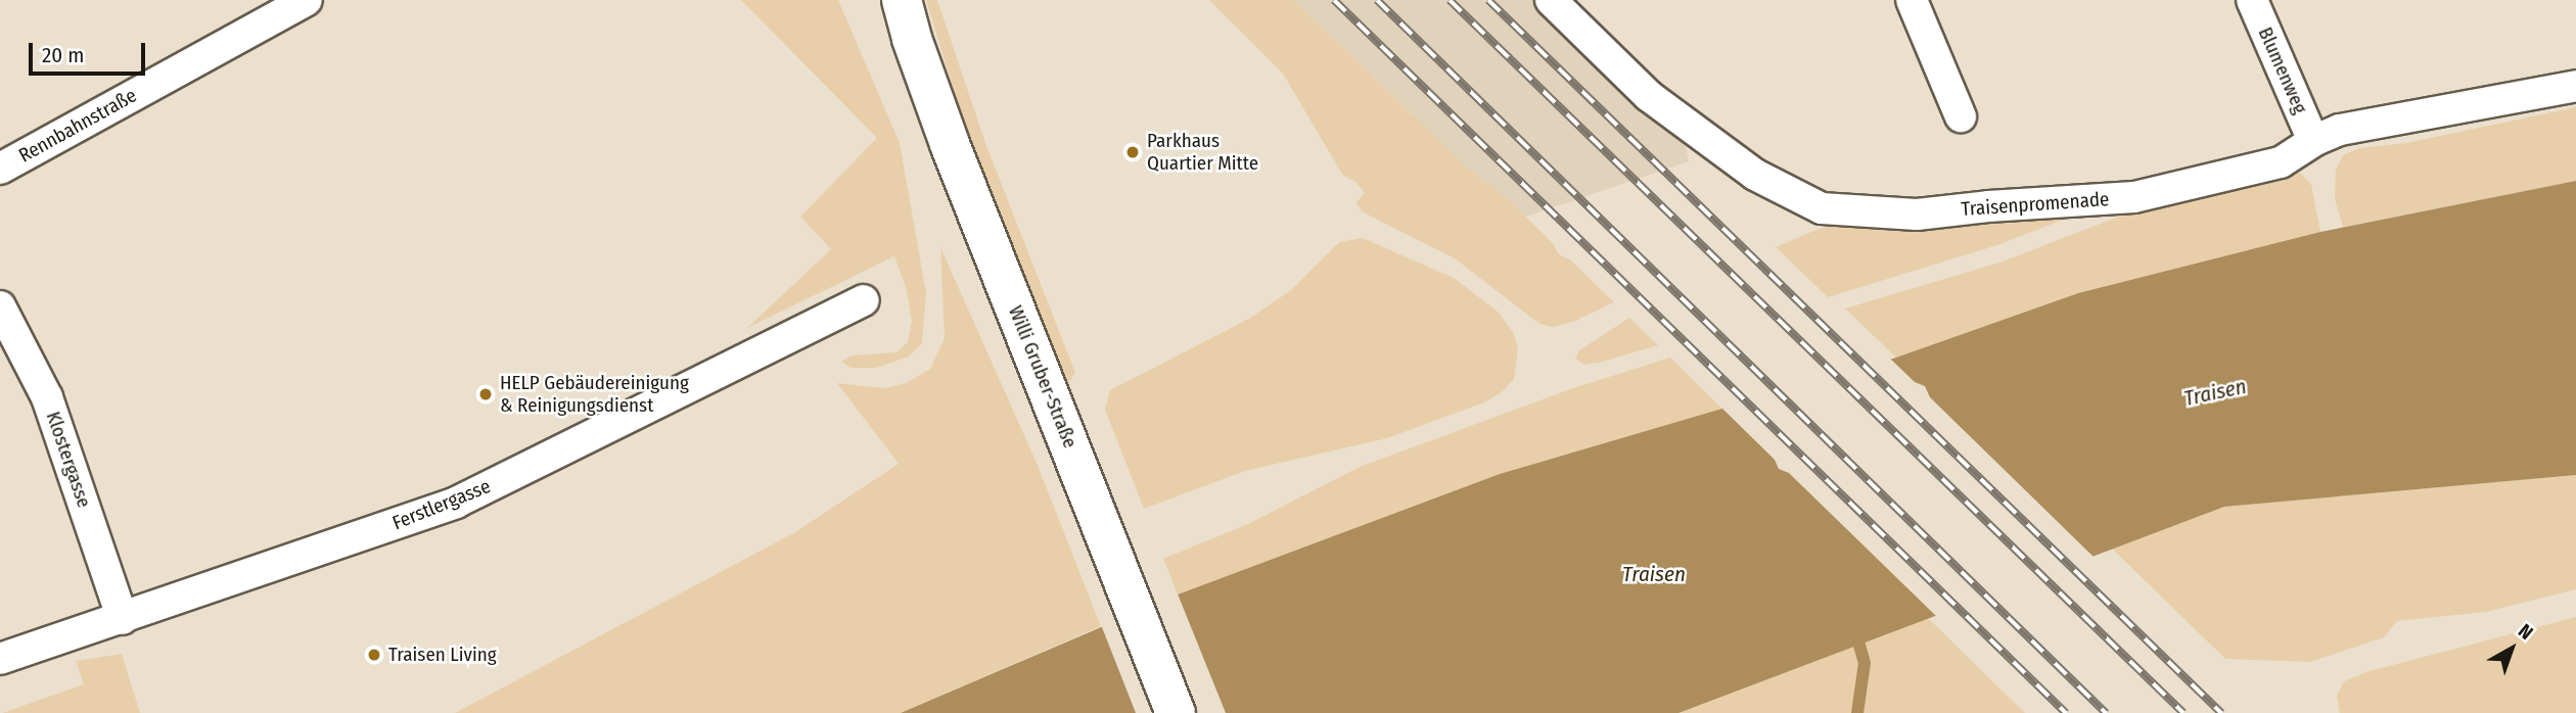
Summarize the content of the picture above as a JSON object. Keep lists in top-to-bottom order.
{
  "streets": {
    "street": [
      "Blumenweg",
      "Rennbahnstraße",
      "Traisenpromenade",
      "Willi Gruber-Straße",
      "Klostergasse",
      "Ferstlergasse"
    ]
  },
  "crossings": [
    ["Blumenweg", "Traisenpromenade"],
    ["Klostergasse", "Ferstlergasse"]
  ],
  "water": ["Traisen"],
  "places": ["Parkhaus Quartier Mitte", "HELP Gebäudereinigung & Reinigungsdienst", "Traisen Living"],
  "scale_bar": "20 m",
  "north": "top right"
}
